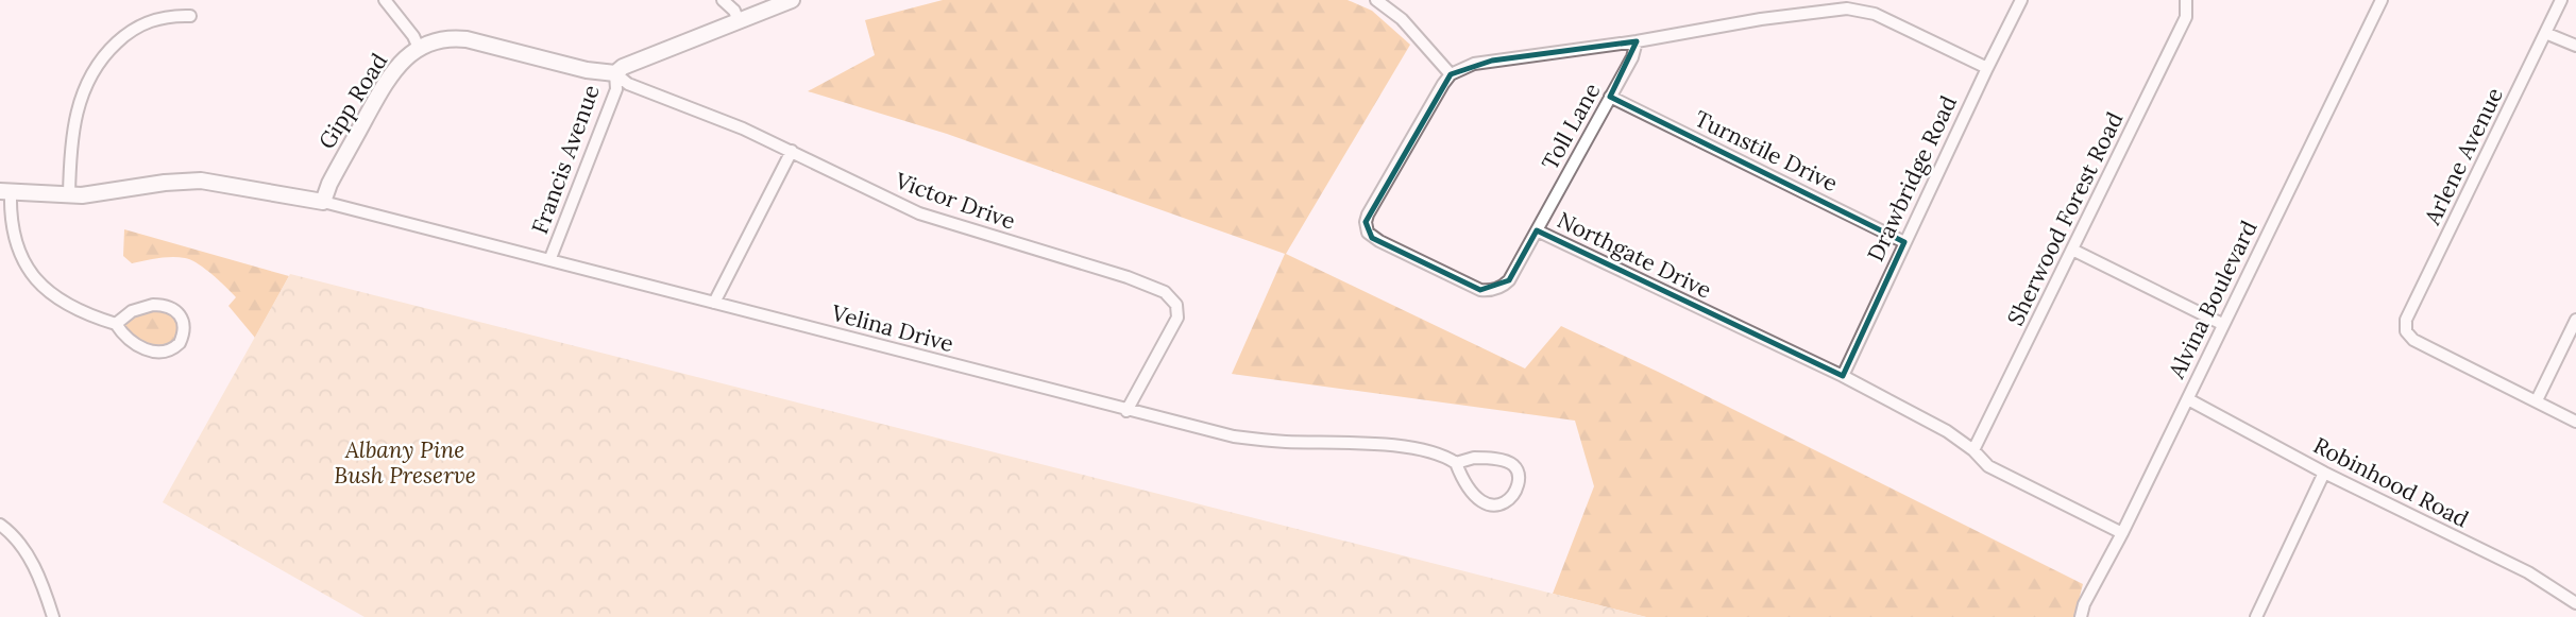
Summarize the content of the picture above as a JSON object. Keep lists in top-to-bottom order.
{
  "streets": {
    "street": [
      "Gipp Road",
      "Toll Lane",
      "Turnstile Drive",
      "Arlene Avenue",
      "Francis Avenue",
      "Drawbridge Road",
      "Victor Drive",
      "Sherwood Forest Road",
      "Northgate Drive",
      "Alvina Boulevard",
      "Velina Drive",
      "Robinhood Road"
    ]
  },
  "crossings": [
    ["Gipp Road", "Francis Avenue"],
    ["Gipp Road", "Victor Drive"],
    ["Gipp Road", "Velina Drive"],
    ["Toll Lane", "Turnstile Drive"],
    ["Toll Lane", "Northgate Drive"],
    ["Turnstile Drive", "Drawbridge Road"],
    ["Francis Avenue", "Victor Drive"],
    ["Francis Avenue", "Velina Drive"],
    ["Drawbridge Road", "Northgate Drive"],
    ["Victor Drive", "Velina Drive"],
    ["Sherwood Forest Road", "Northgate Drive"],
    ["Northgate Drive", "Alvina Boulevard"],
    ["Alvina Boulevard", "Robinhood Road"]
  ],
  "parks": ["Albany Pine Bush Preserve"]
}
